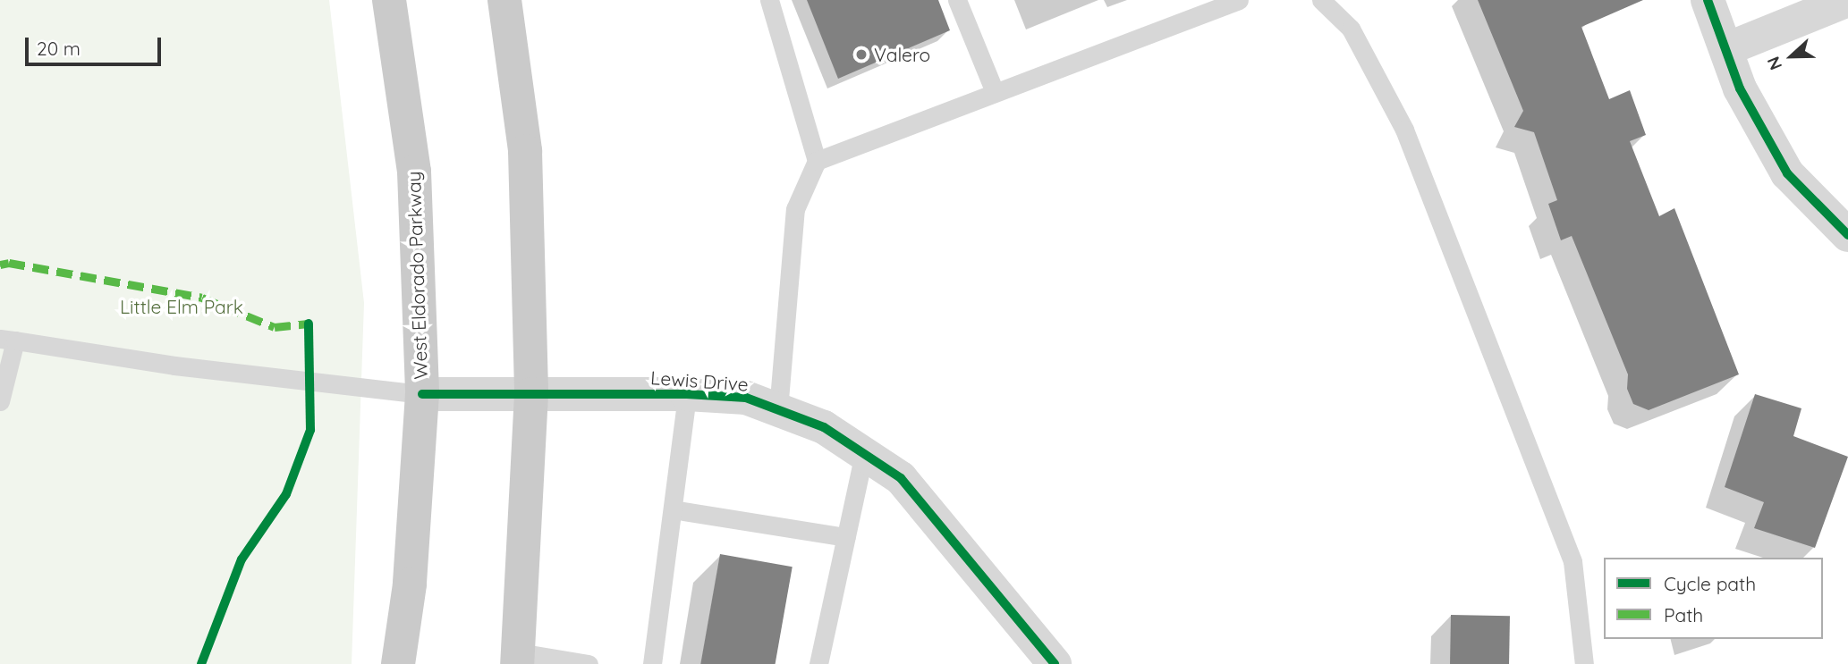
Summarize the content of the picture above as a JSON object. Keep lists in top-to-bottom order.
{
  "streets": {
    "main road": ["West Eldorado Parkway"],
    "street": ["Lewis Drive"]
  },
  "crossings": [
    ["West Eldorado Parkway", "Lewis Drive"]
  ],
  "parks": ["Little Elm Park"],
  "places": ["Valero"],
  "legend": ["Cycle path", "Path"],
  "scale_bar": "20 m",
  "north": "left"
}
